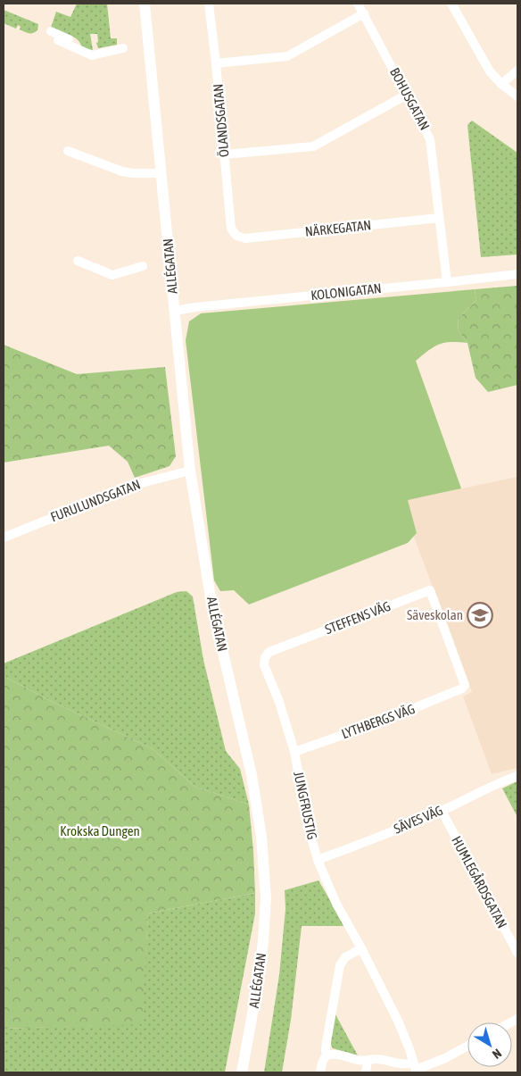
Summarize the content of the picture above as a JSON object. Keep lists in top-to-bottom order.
{
  "streets": {
    "street": [
      "BOHUSGATAN",
      "ÖLANDSGATAN",
      "NÄRKEGATAN",
      "ALLÉGATAN",
      "KOLONIGATAN",
      "FURULUNDSGATAN",
      "STEFFENS VÄG",
      "LYTHBERGS VÄG",
      "JUNGFRUSTIG",
      "SÄVES VÄG",
      "HUMLEGÅRDSGATAN"
    ]
  },
  "crossings": [
    ["BOHUSGATAN", "NÄRKEGATAN"],
    ["BOHUSGATAN", "KOLONIGATAN"],
    ["ÖLANDSGATAN", "NÄRKEGATAN"],
    ["ALLÉGATAN", "KOLONIGATAN"],
    ["ALLÉGATAN", "FURULUNDSGATAN"],
    ["STEFFENS VÄG", "LYTHBERGS VÄG"],
    ["STEFFENS VÄG", "JUNGFRUSTIG"],
    ["LYTHBERGS VÄG", "JUNGFRUSTIG"],
    ["JUNGFRUSTIG", "SÄVES VÄG"],
    ["SÄVES VÄG", "HUMLEGÅRDSGATAN"]
  ],
  "parks": ["Krokska Dungen"],
  "places": {
    "school or university": ["Säveskolan"]
  },
  "north": "bottom right"
}
